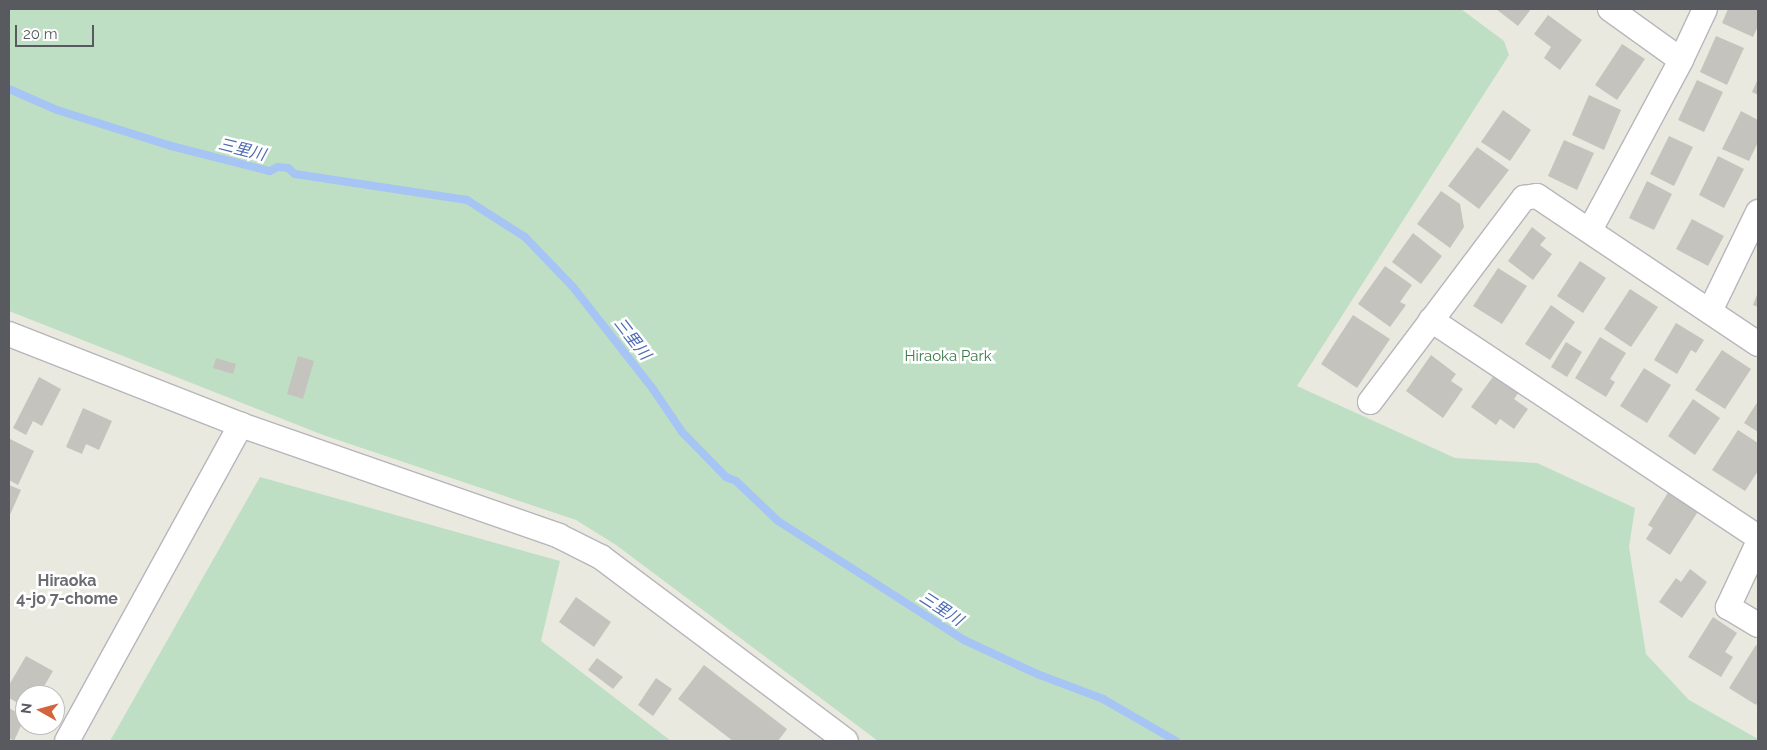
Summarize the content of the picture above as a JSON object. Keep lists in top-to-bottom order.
{
  "districts": ["Hiraoka 4-jo 7-chome"],
  "water": ["三里川"],
  "parks": ["Hiraoka Park"],
  "scale_bar": "20 m",
  "north": "left"
}
